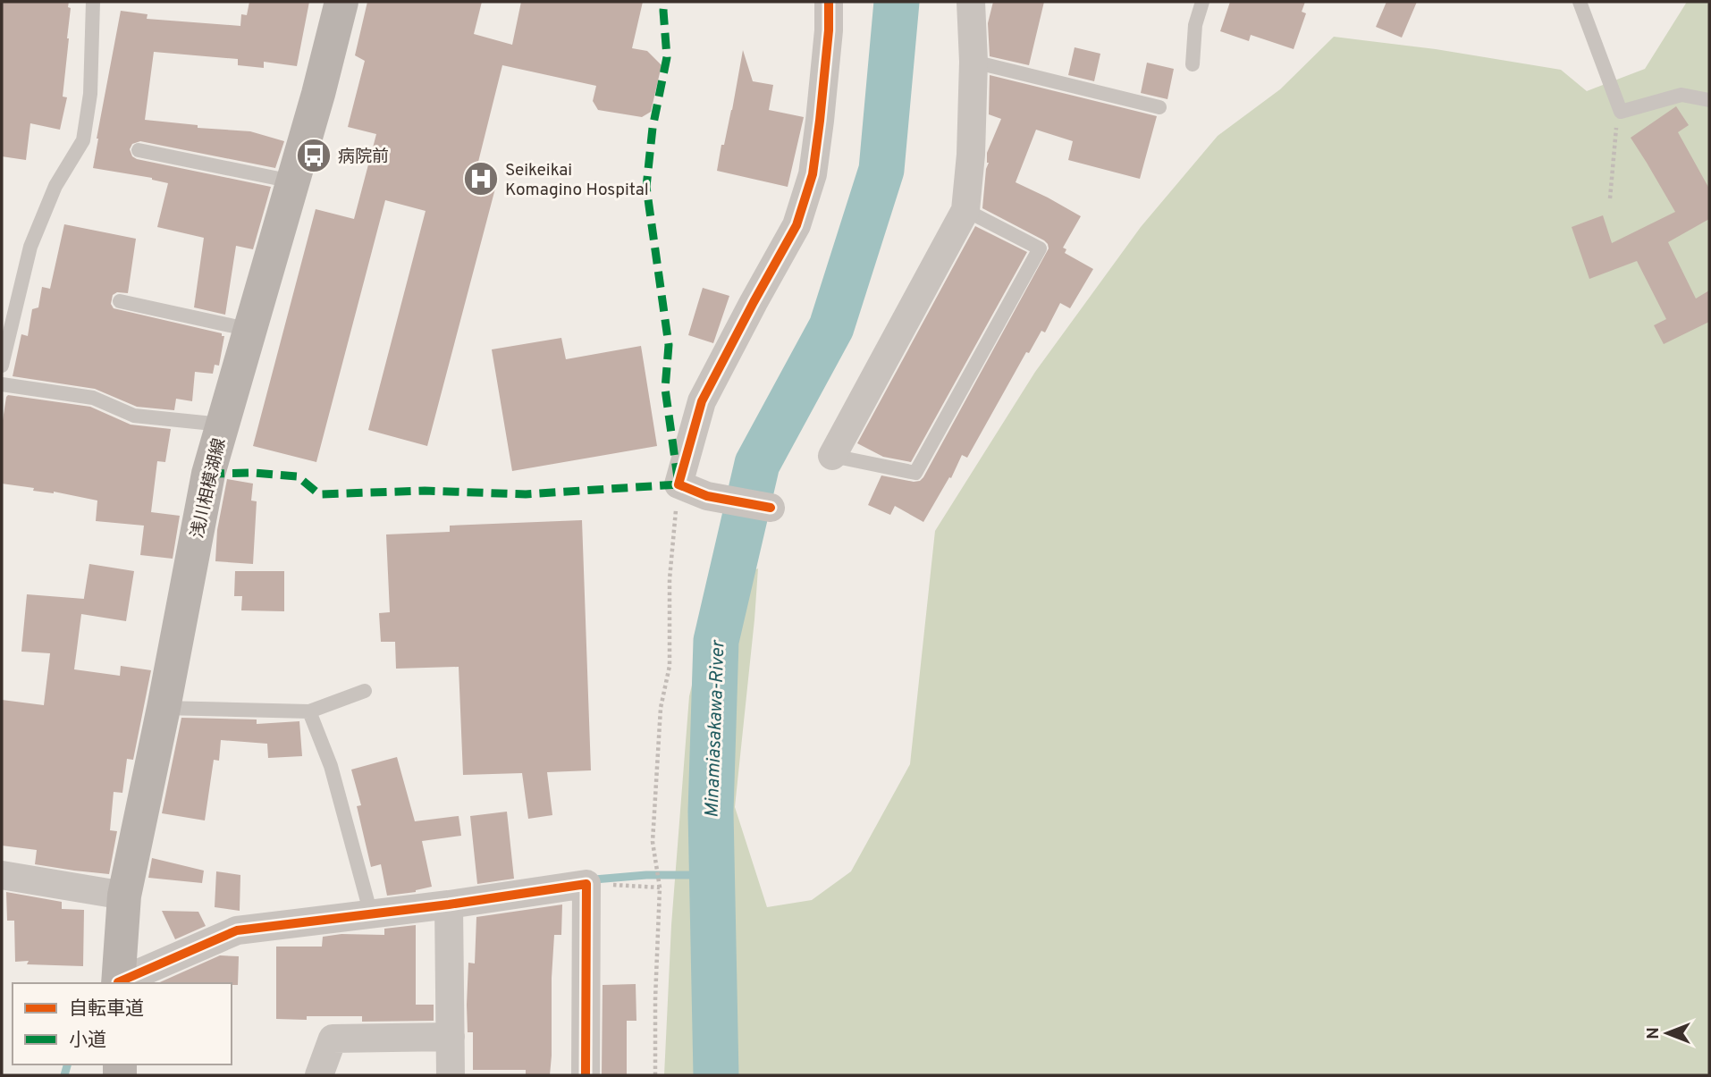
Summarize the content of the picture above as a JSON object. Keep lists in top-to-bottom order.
{
  "streets": {
    "main road": ["浅川相模湖線"]
  },
  "water": ["Minamiasakawa-River"],
  "places": {
    "bus stop": ["病院前"],
    "hospital": ["Seikeikai Komagino Hospital"]
  },
  "legend": ["自転車道", "小道"],
  "north": "left"
}
